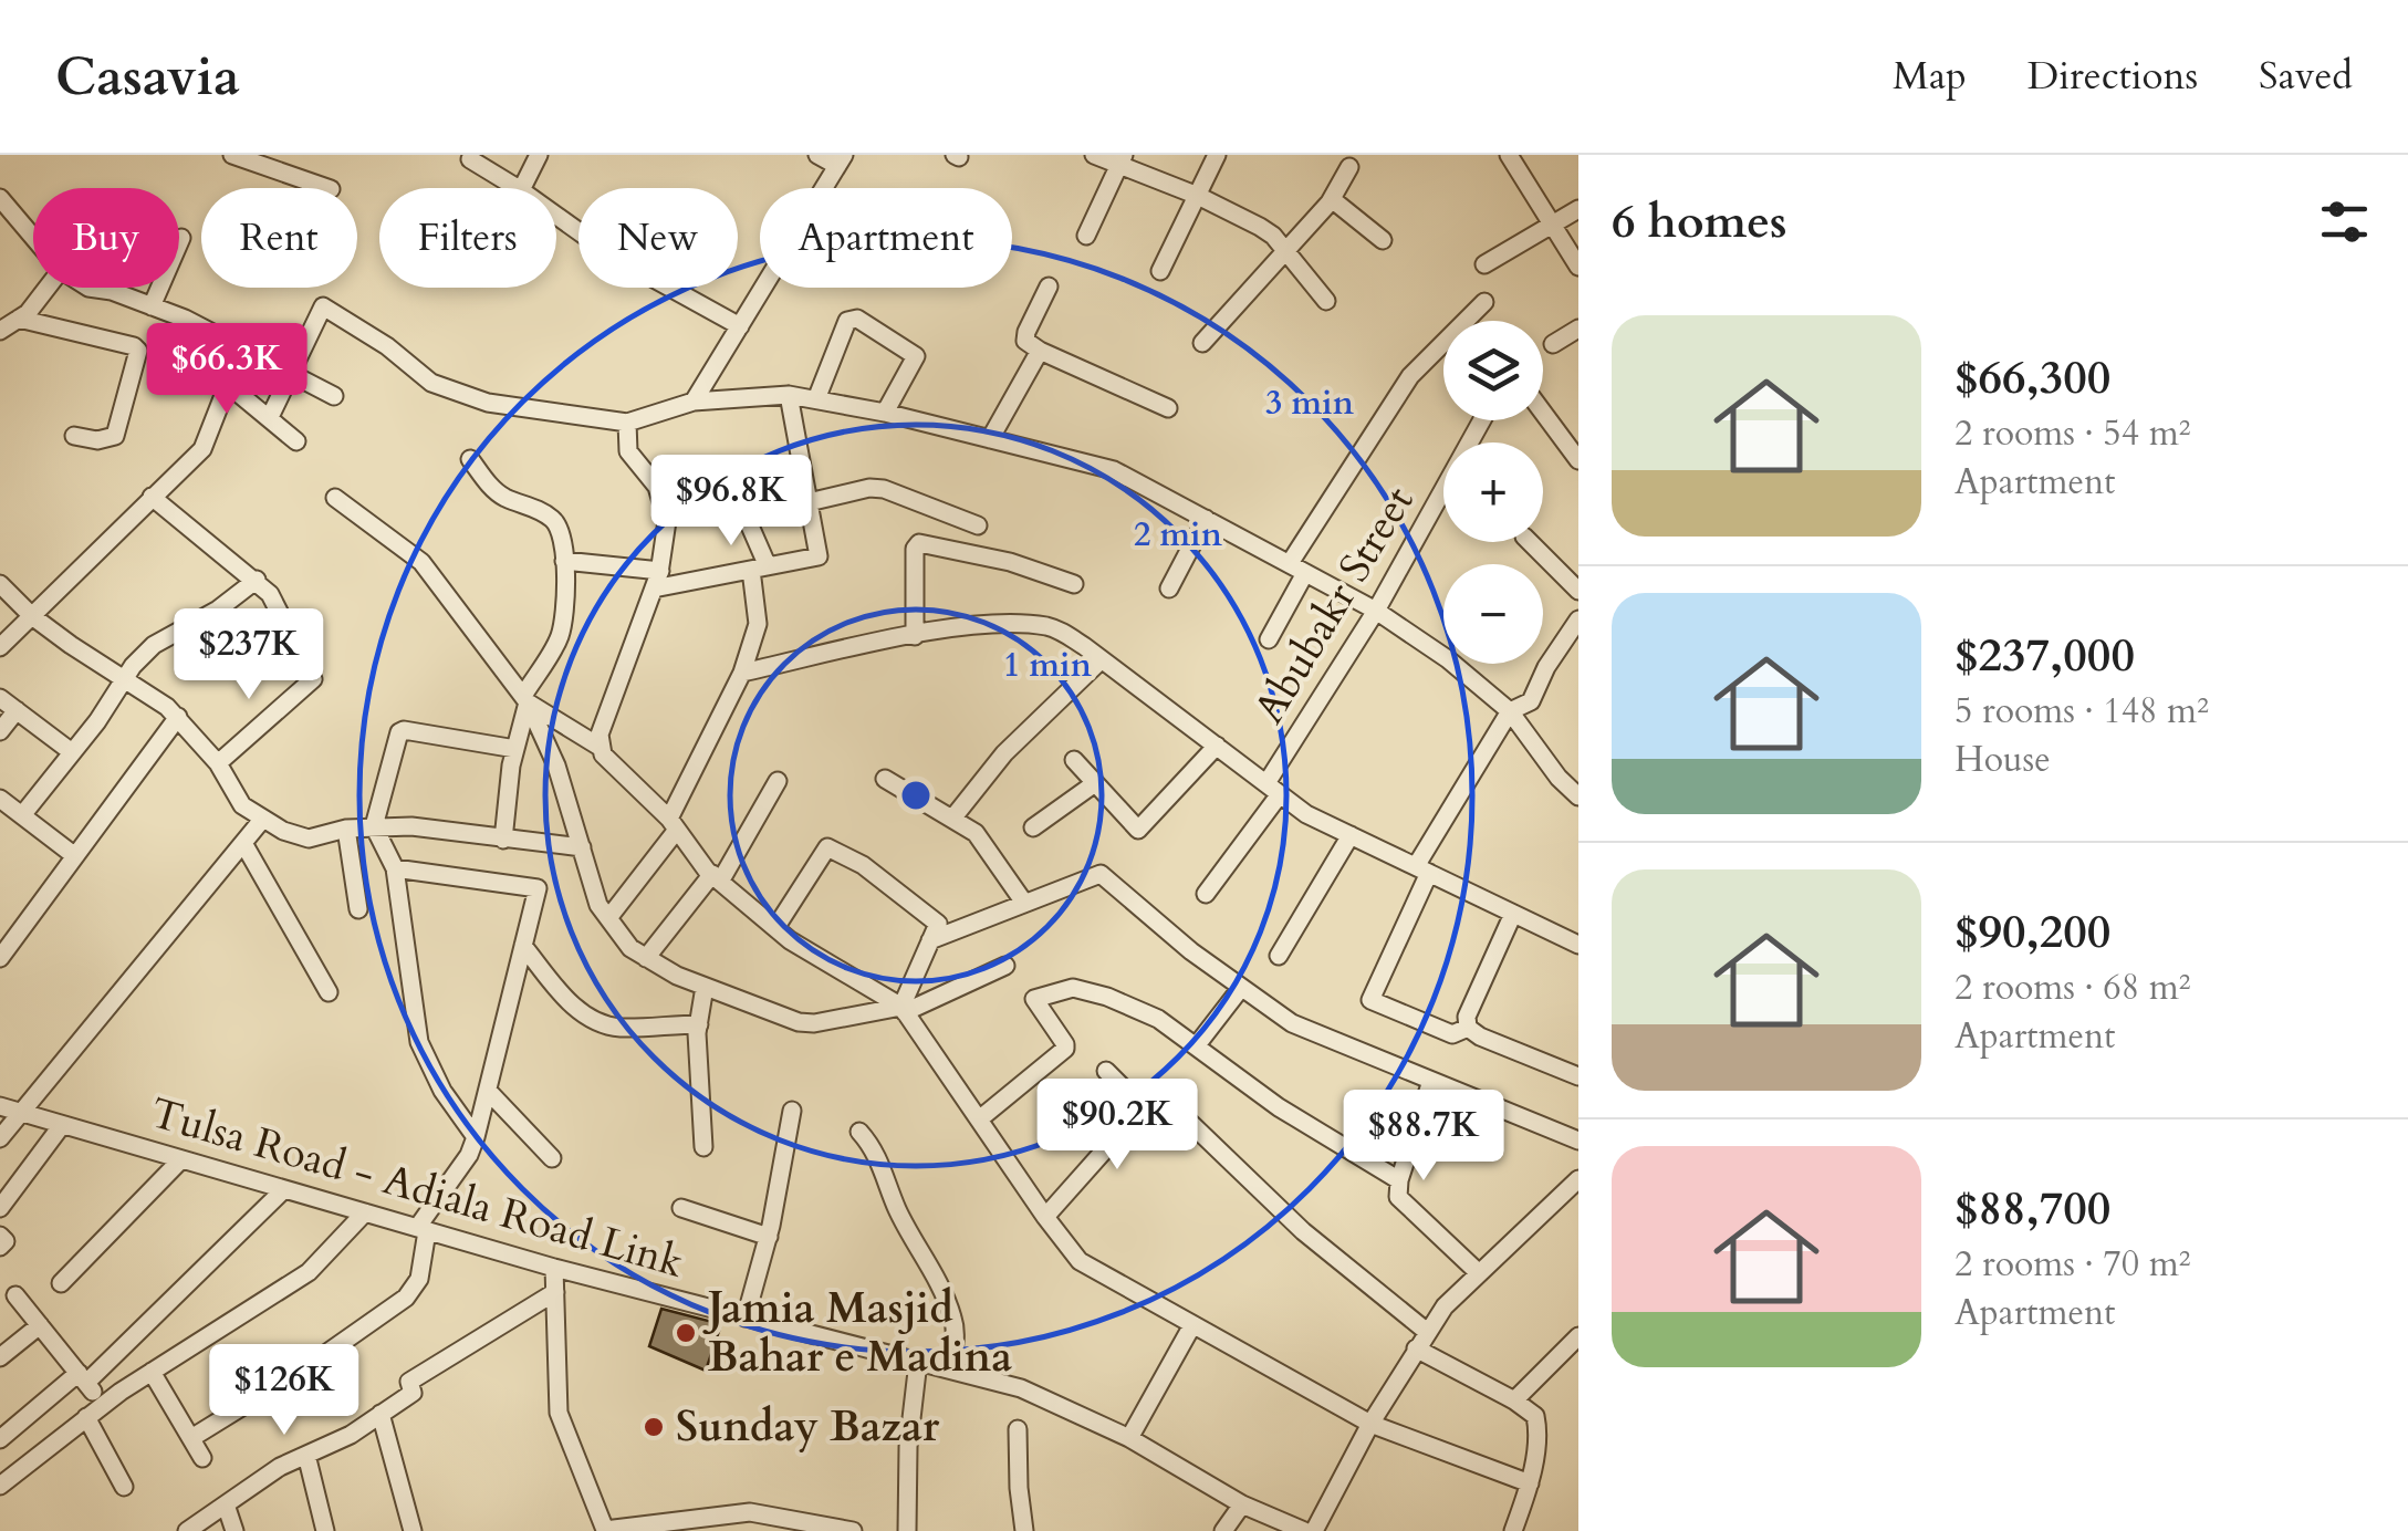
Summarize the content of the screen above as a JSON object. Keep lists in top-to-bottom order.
{
  "streets": {
    "street": ["Abubakr Street", "Tulsa Road - Adiala Road Link"]
  },
  "places": ["Jamia Masjid Bahar e Madina", "Sunday Bazar"],
  "page": {
    "header": "Casavia",
    "nav": ["Map", "Directions", "Saved"],
    "heading": "6 homes",
    "chip": [
      "Buy",
      "Rent",
      "Filters",
      "New",
      "Apartment"
    ],
    "list": [
      {
        "name": "$66,300",
        "note": "2 rooms · 54 m² · Apartment"
      },
      {
        "name": "$237,000",
        "note": "5 rooms · 148 m² · House"
      },
      {
        "name": "$90,200",
        "note": "2 rooms · 68 m² · Apartment"
      },
      {
        "name": "$88,700",
        "note": "2 rooms · 70 m² · Apartment"
      }
    ],
    "map_buttons": ["+", "−"],
    "price": [
      "$66.3K",
      "$96.8K",
      "$237K",
      "$90.2K",
      "$88.7K",
      "$126K"
    ]
  },
  "rings": ["3 min", "2 min", "1 min"]
}
